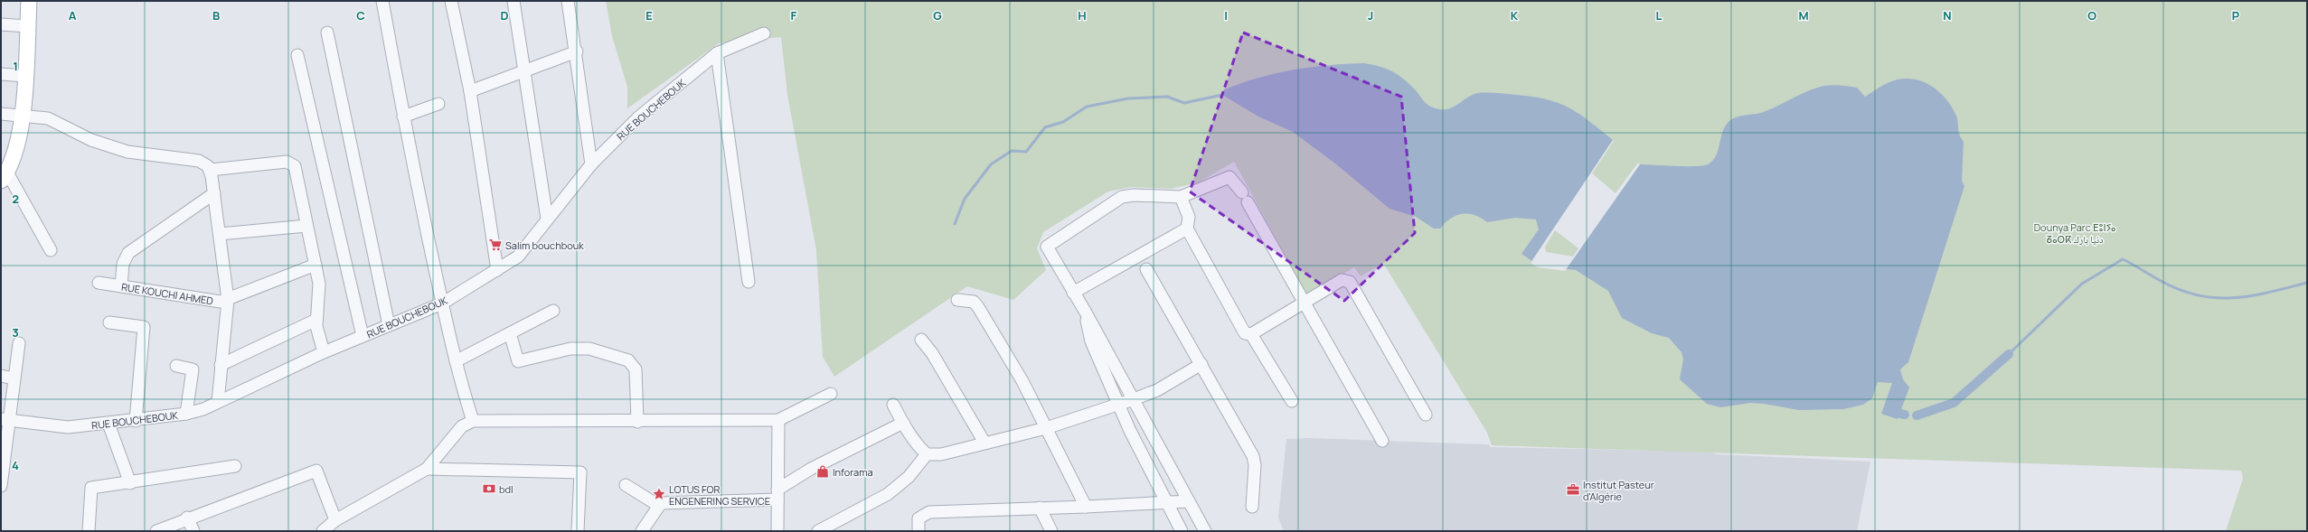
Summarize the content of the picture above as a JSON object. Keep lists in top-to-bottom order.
{
  "streets": {
    "street": ["RUE BOUCHEBOUK", "RUE KOUCHI AHMED"]
  },
  "parks": ["Dounya Parc ⴹⵓⵏⵢⴰ ⵒⴰⵔⴽ دنيا بارك"],
  "places": {
    "supermarket": ["Salim bouchbouk"],
    "shop": ["Inforama"],
    "bank": ["bdl"],
    "office": ["Institut Pasteur d'Algérie"],
    "place": ["LOTUS FOR ENGENERING SERVICE"]
  },
  "grid": {
    "columns": [
      "A",
      "B",
      "C",
      "D",
      "E",
      "F",
      "G",
      "H",
      "I",
      "J",
      "K",
      "L",
      "M",
      "N",
      "O",
      "P"
    ],
    "rows": [
      "1",
      "2",
      "3",
      "4"
    ]
  }
}
